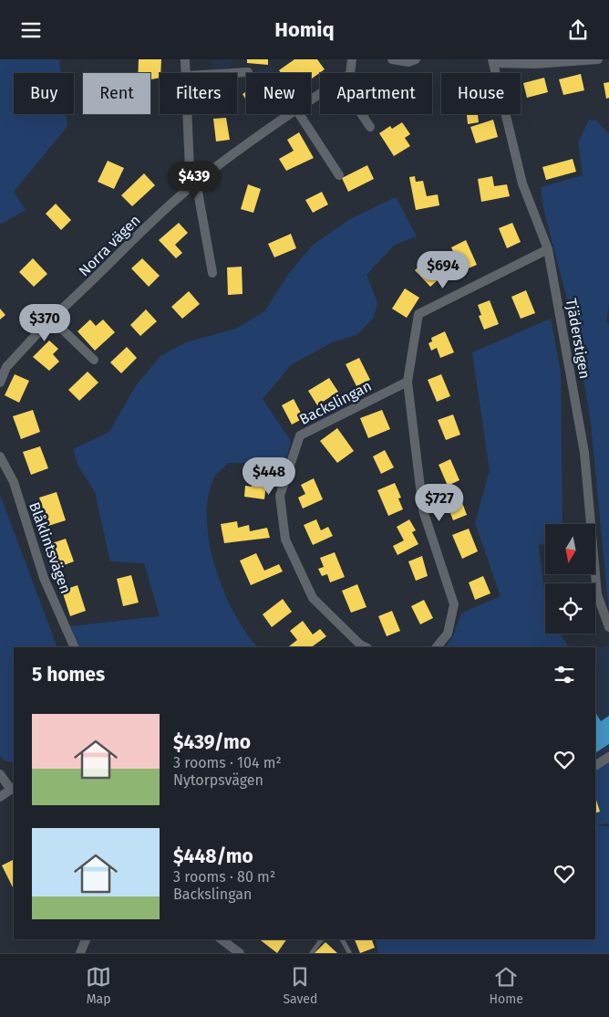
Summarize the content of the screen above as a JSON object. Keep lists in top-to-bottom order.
{
  "streets": {
    "street": [
      "Norra vägen",
      "Tjäderstigen",
      "Backslingan",
      "Blåklintsvägen"
    ]
  },
  "north": "bottom",
  "page": {
    "header": "Homiq",
    "chip": [
      "Buy",
      "Rent",
      "Filters",
      "New",
      "Apartment",
      "House"
    ],
    "price": [
      "$439",
      "$694",
      "$370",
      "$448",
      "$727"
    ],
    "heading": "5 homes",
    "list": [
      {
        "name": "$439/mo",
        "note": "3 rooms · 104 m² · Nytorpsvägen"
      },
      {
        "name": "$448/mo",
        "note": "3 rooms · 80 m² · Backslingan"
      }
    ],
    "tabs": ["Map", "Saved", "Home"]
  }
}
